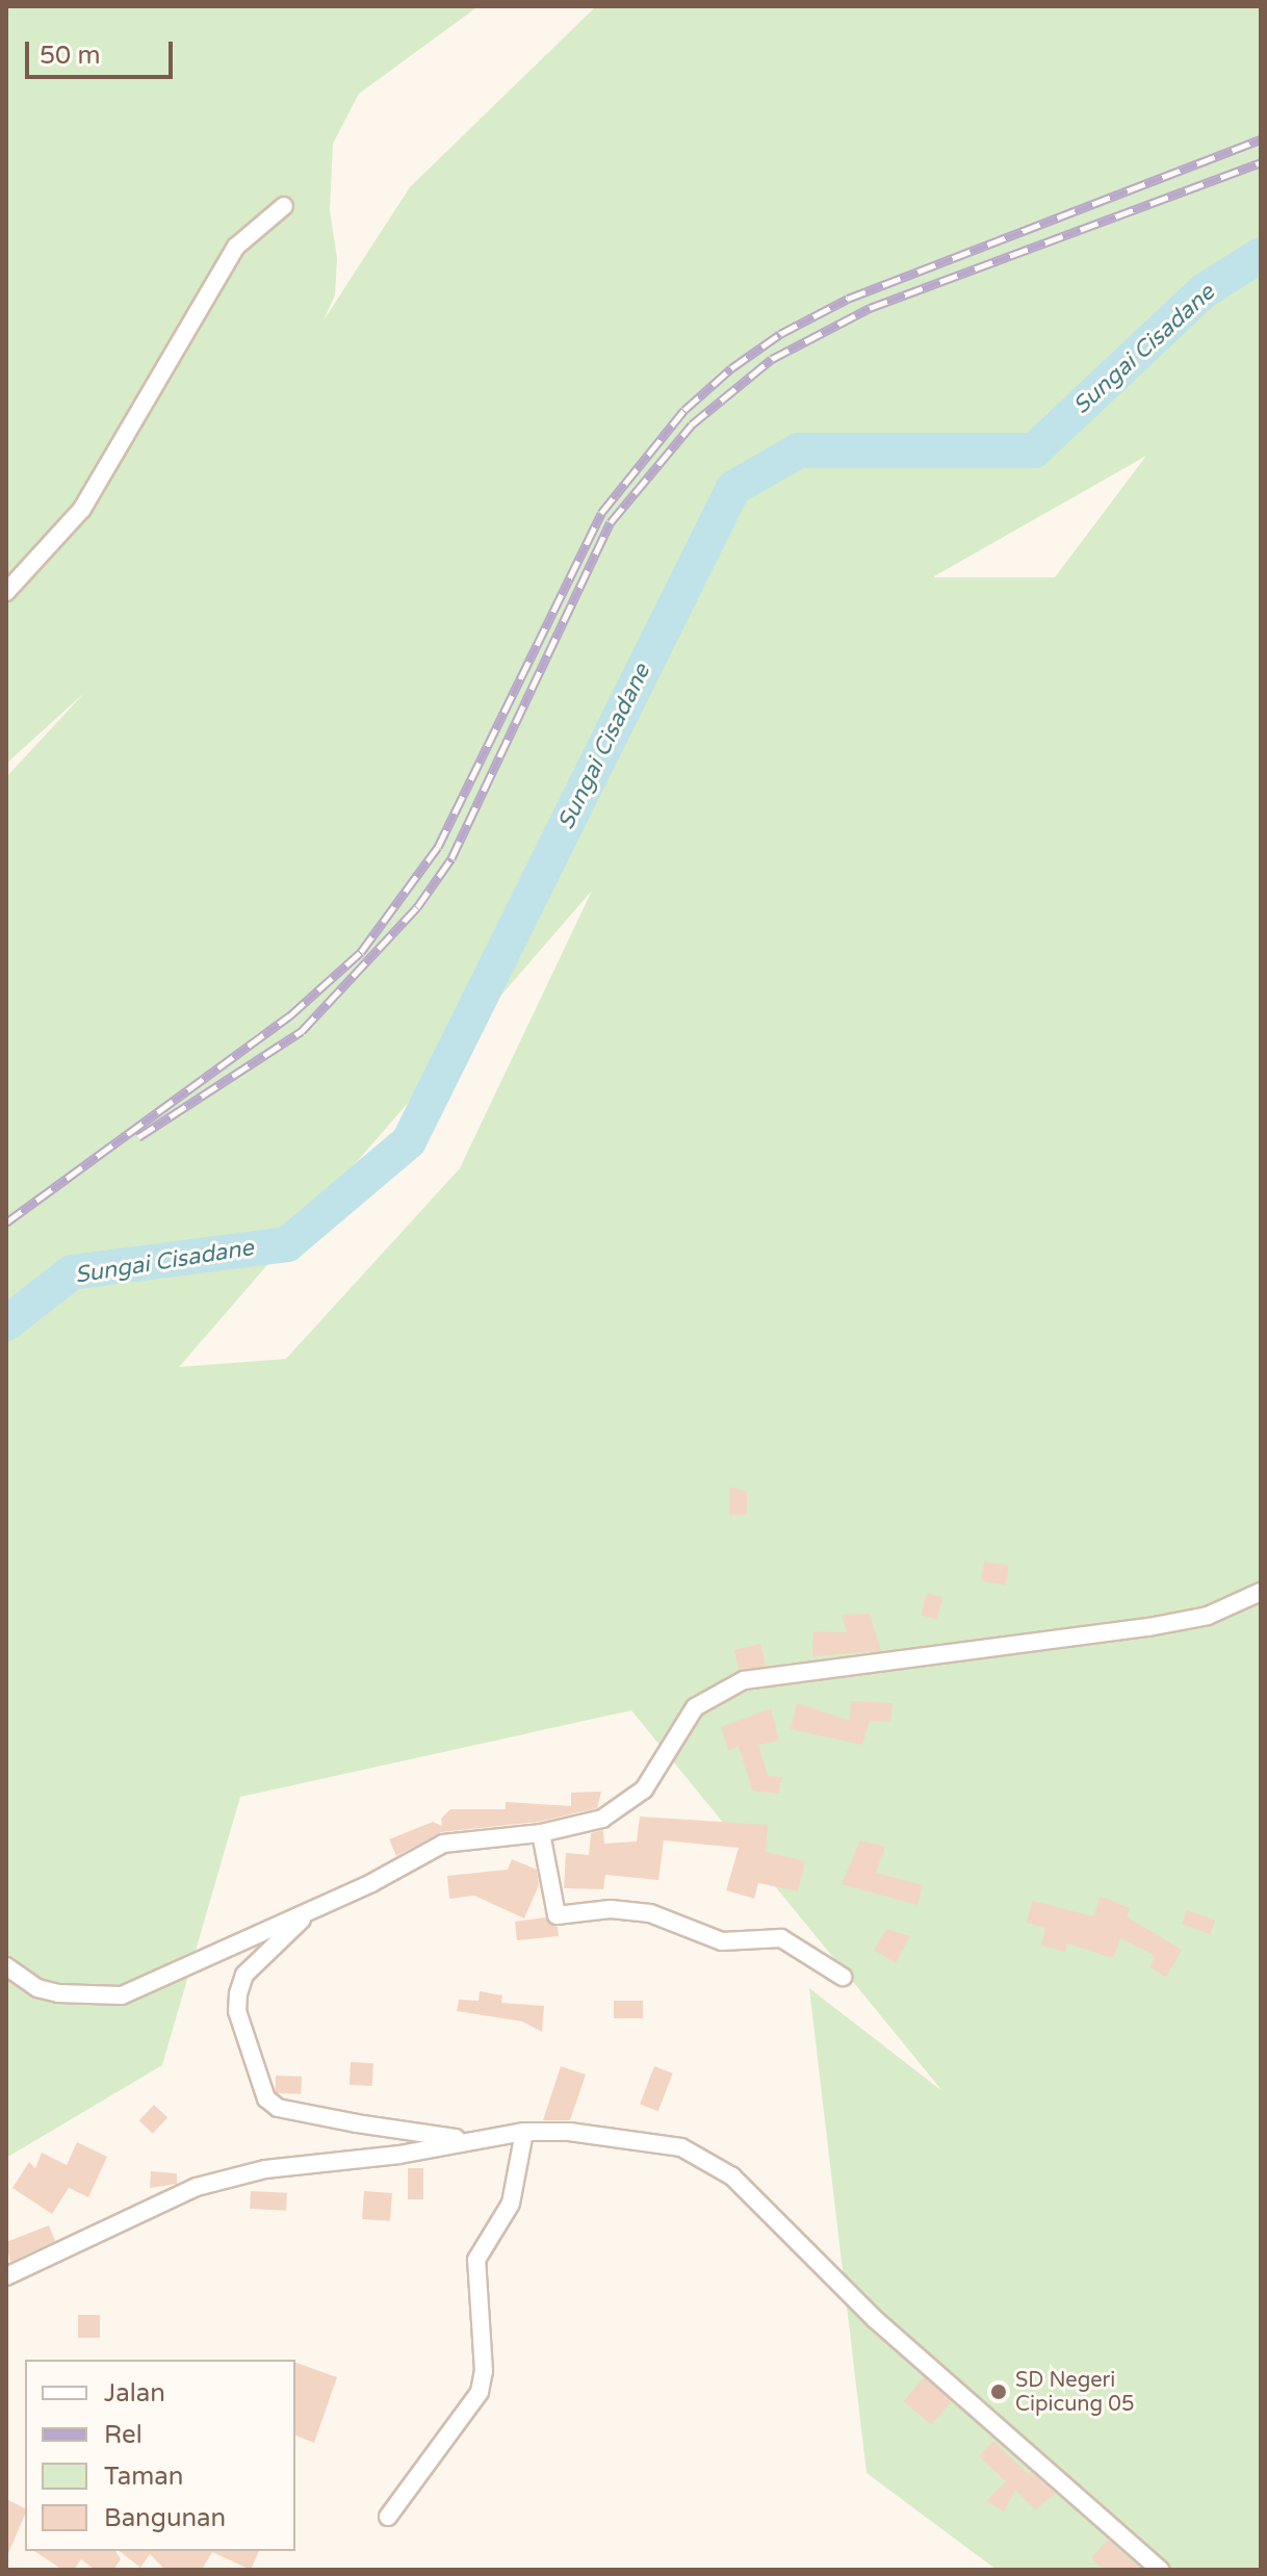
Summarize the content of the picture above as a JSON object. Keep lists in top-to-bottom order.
{
  "water": ["Sungai Cisadane"],
  "places": ["SD Negeri Cipicung 05"],
  "legend": [
    "Jalan",
    "Rel",
    "Taman",
    "Bangunan"
  ],
  "scale_bar": "50 m"
}
